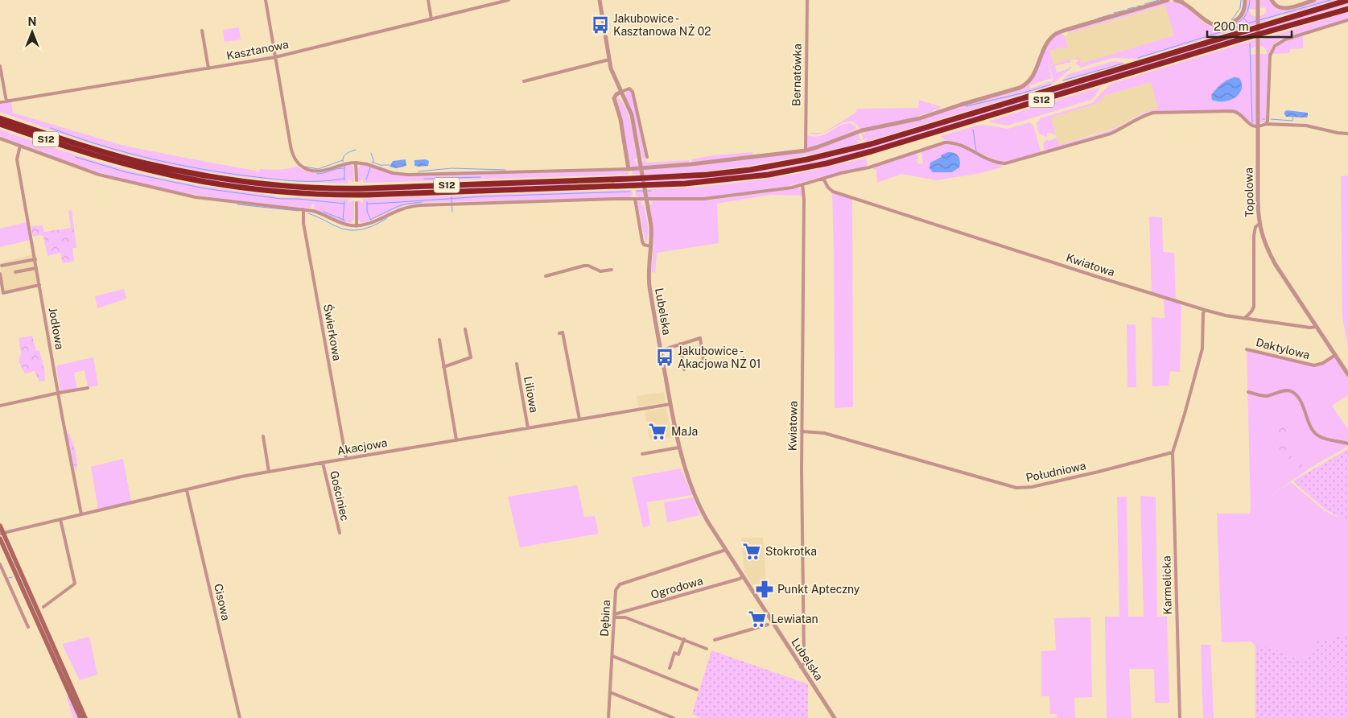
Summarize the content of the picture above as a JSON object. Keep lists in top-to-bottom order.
{
  "streets": {
    "highway": ["S12"],
    "street": [
      "Kasztanowa",
      "Bernatówka",
      "Topolowa",
      "Kwiatowa",
      "Lubelska",
      "Jodłowa",
      "Świerkowa",
      "Daktylowa",
      "Liliowa",
      "Akacjowa",
      "Południowa",
      "Gościniec",
      "Karmelicka",
      "Ogrodowa",
      "Cisowa",
      "Dębina"
    ]
  },
  "crossings": [
    ["Topolowa", "Kwiatowa"],
    ["Topolowa", "Daktylowa"],
    ["Kwiatowa", "Lubelska"],
    ["Kwiatowa", "Południowa"],
    ["Lubelska", "Akacjowa"],
    ["Lubelska", "Ogrodowa"],
    ["Lubelska", "Dębina"],
    ["Jodłowa", "Akacjowa"],
    ["Świerkowa", "Akacjowa"],
    ["Liliowa", "Akacjowa"],
    ["Akacjowa", "Gościniec"],
    ["Akacjowa", "Cisowa"],
    ["Południowa", "Karmelicka"],
    ["Ogrodowa", "Dębina"]
  ],
  "places": {
    "bus stop": ["Jakubowice - Kasztanowa NŻ 02", "Jakubowice - Akacjowa NŻ 01"],
    "supermarket": ["MaJa", "Stokrotka", "Lewiatan"],
    "pharmacy": ["Punkt Apteczny"]
  },
  "scale_bar": "200 m",
  "north": "top"
}
